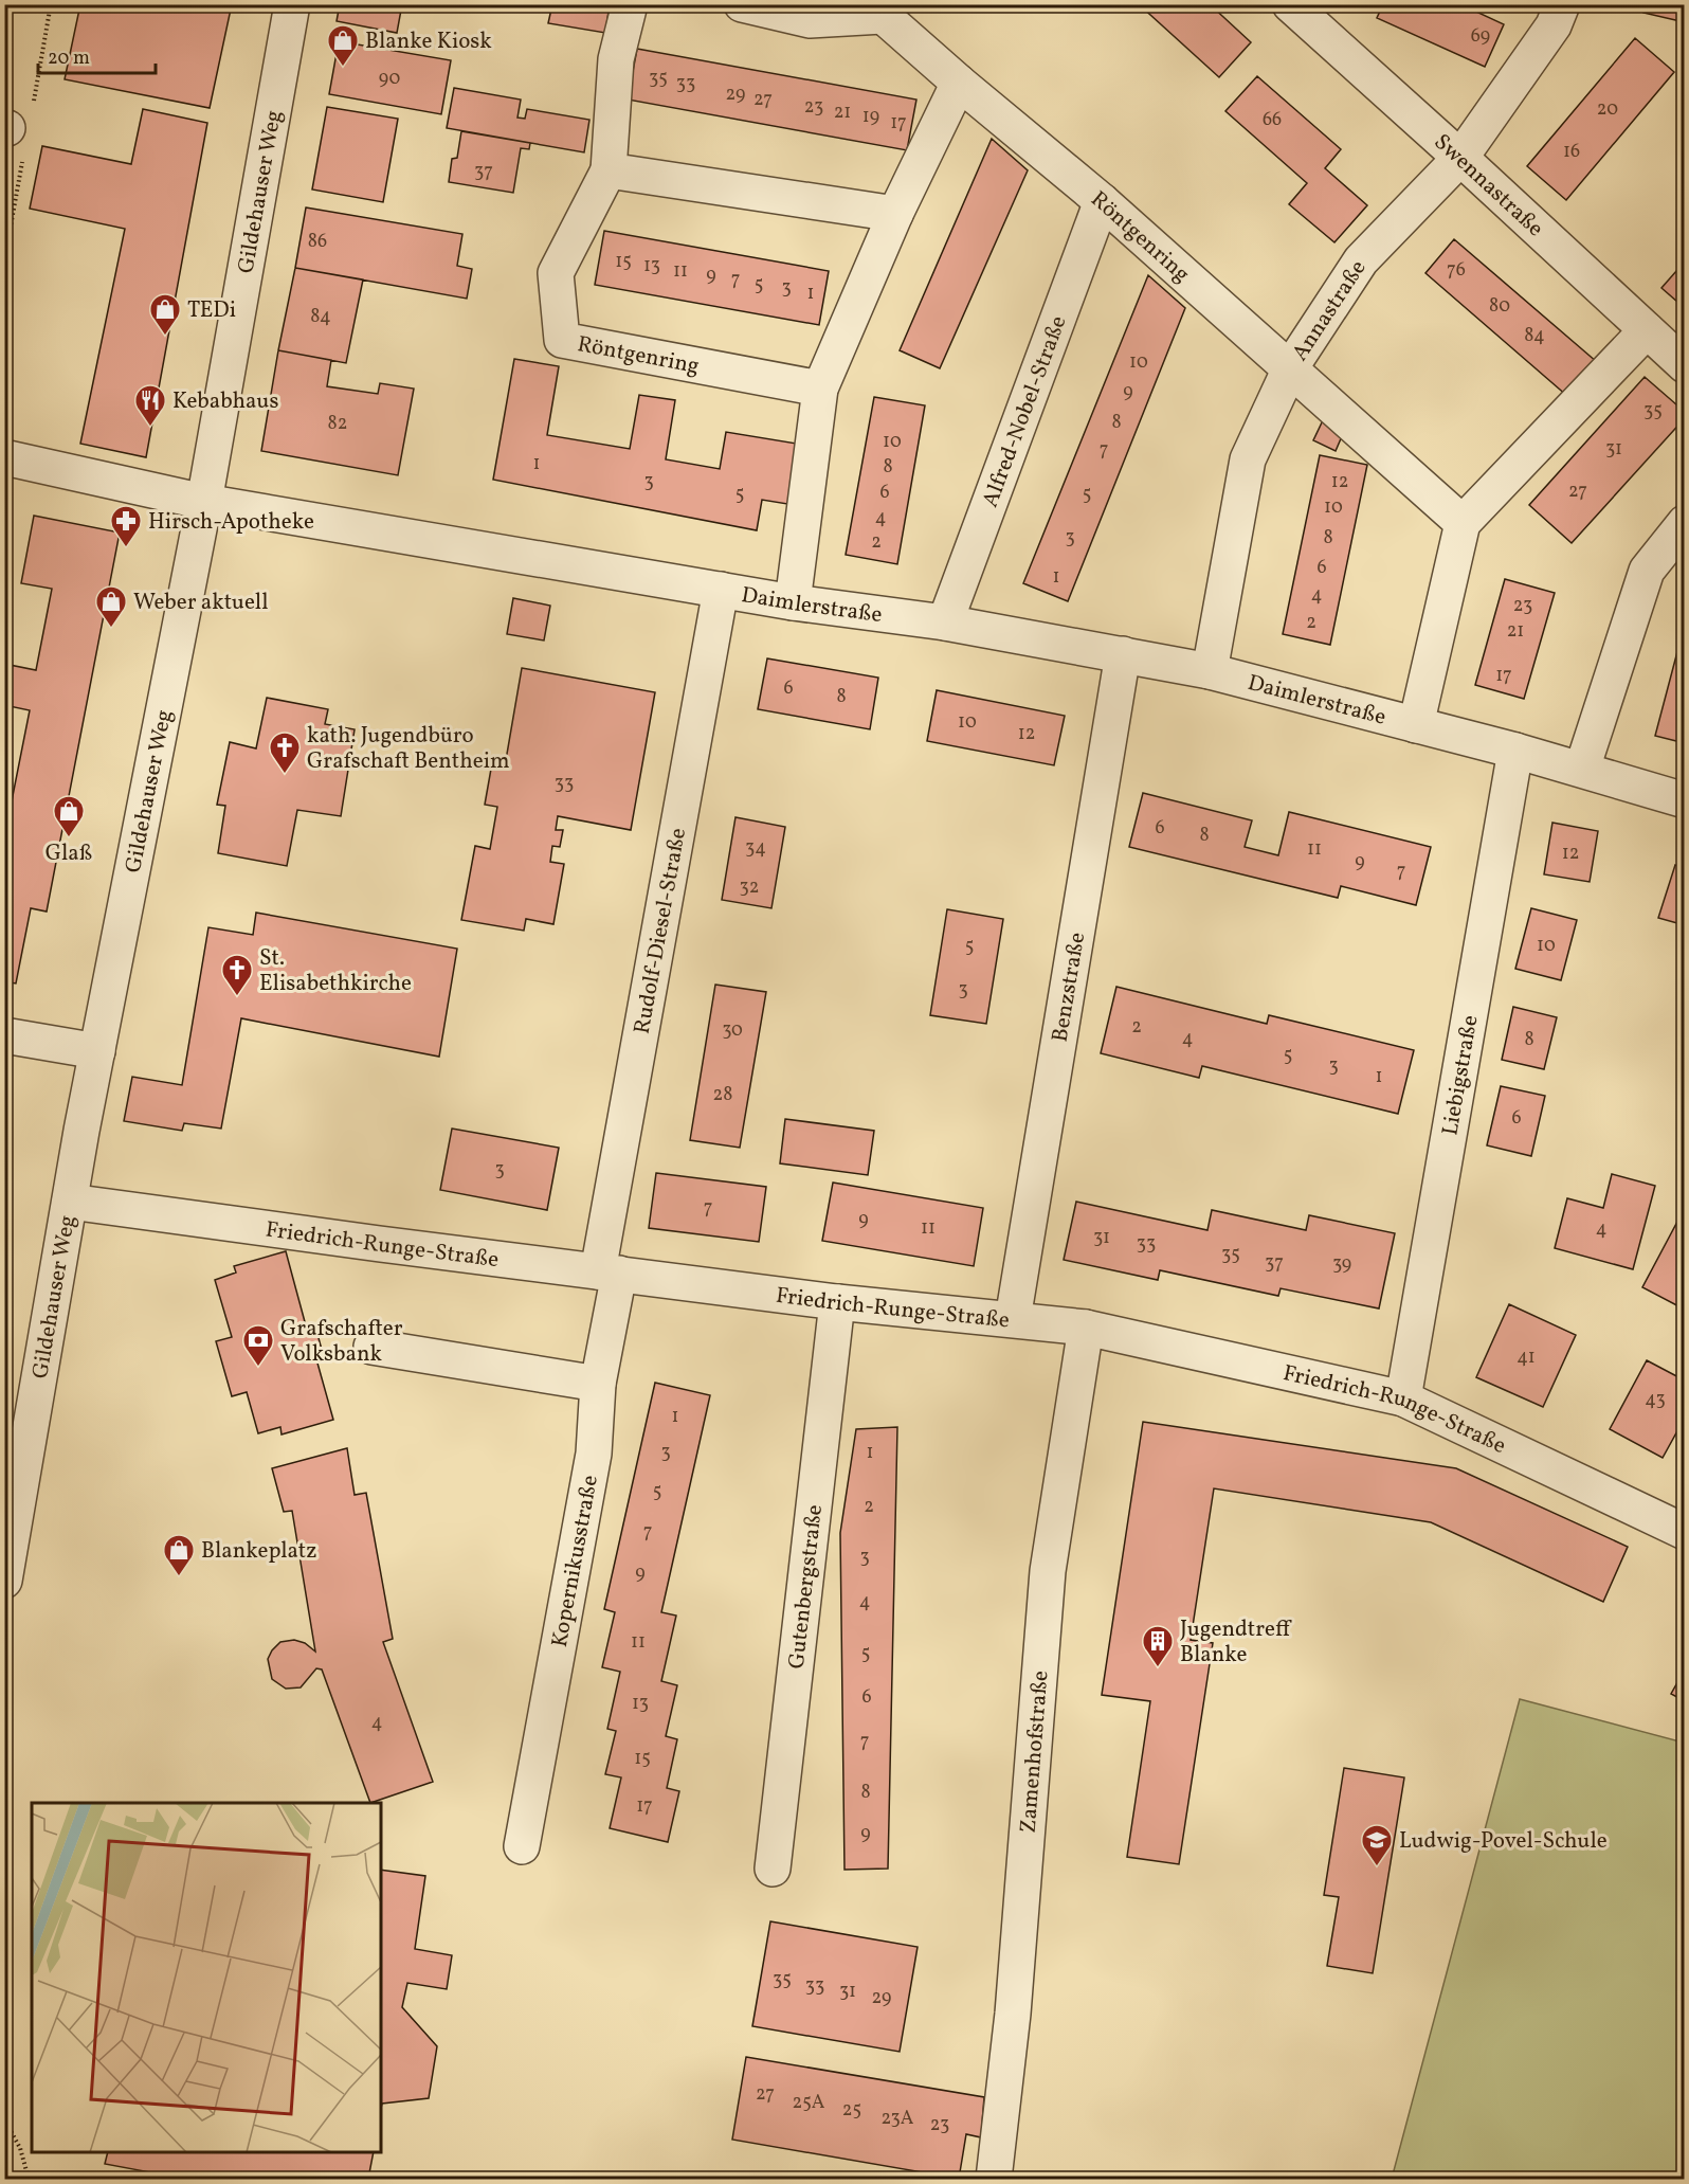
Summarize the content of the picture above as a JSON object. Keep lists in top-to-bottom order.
{
  "streets": {
    "street": [
      "Swennastraße",
      "Gildehauser Weg",
      "Röntgenring",
      "Annastraße",
      "Alfred-Nobel-Straße",
      "Daimlerstraße",
      "Rudolf-Diesel-Straße",
      "Benzstraße",
      "Liebigstraße",
      "Friedrich-Runge-Straße",
      "Kopernikusstraße",
      "Gutenbergstraße",
      "Zamenhofstraße"
    ]
  },
  "crossings": [
    ["Swennastraße", "Annastraße"],
    ["Gildehauser Weg", "Daimlerstraße"],
    ["Gildehauser Weg", "Friedrich-Runge-Straße"],
    ["Röntgenring", "Annastraße"],
    ["Röntgenring", "Alfred-Nobel-Straße"],
    ["Röntgenring", "Daimlerstraße"],
    ["Annastraße", "Daimlerstraße"],
    ["Alfred-Nobel-Straße", "Daimlerstraße"],
    ["Daimlerstraße", "Rudolf-Diesel-Straße"],
    ["Daimlerstraße", "Benzstraße"],
    ["Daimlerstraße", "Liebigstraße"],
    ["Rudolf-Diesel-Straße", "Friedrich-Runge-Straße"],
    ["Rudolf-Diesel-Straße", "Kopernikusstraße"],
    ["Benzstraße", "Friedrich-Runge-Straße"],
    ["Liebigstraße", "Friedrich-Runge-Straße"],
    ["Friedrich-Runge-Straße", "Kopernikusstraße"],
    ["Friedrich-Runge-Straße", "Gutenbergstraße"],
    ["Friedrich-Runge-Straße", "Zamenhofstraße"]
  ],
  "places": {
    "shop": [
      "Blanke Kiosk",
      "TEDi",
      "Weber aktuell",
      "Glaß",
      "Blankeplatz"
    ],
    "restaurant": ["Kebabhaus"],
    "pharmacy": ["Hirsch-Apotheke"],
    "church": ["kath. Jugendbüro Grafschaft Bentheim", "St. Elisabethkirche"],
    "bank": ["Grafschafter Volksbank"],
    "building": ["Jugendtreff Blanke"],
    "school or university": ["Ludwig-Povel-Schule"]
  },
  "house_numbers": [
    "69",
    "90",
    "35",
    "33",
    "29",
    "27",
    "23",
    "20",
    "21",
    "19",
    "66",
    "17",
    "16",
    "37",
    "86",
    "15",
    "13",
    "76",
    "11",
    "9",
    "7",
    "5",
    "3",
    "1",
    "80",
    "84",
    "84",
    "10",
    "9",
    "35",
    "8",
    "82",
    "10",
    "31",
    "7",
    "1",
    "8",
    "3",
    "12",
    "27",
    "6",
    "5",
    "5",
    "10",
    "4",
    "3",
    "8",
    "2",
    "6",
    "1",
    "4",
    "23",
    "2",
    "21",
    "17",
    "6",
    "8",
    "10",
    "12",
    "33",
    "6",
    "8",
    "34",
    "11",
    "12",
    "9",
    "7",
    "32",
    "10",
    "5",
    "3",
    "2",
    "30",
    "4",
    "8",
    "5",
    "3",
    "1",
    "28",
    "6",
    "3",
    "7",
    "9",
    "11",
    "4",
    "31",
    "33",
    "35",
    "37",
    "39",
    "41",
    "43",
    "1",
    "3",
    "1",
    "5",
    "2",
    "7",
    "3",
    "9",
    "4",
    "11",
    "5",
    "6",
    "13",
    "4",
    "7",
    "15",
    "8",
    "17",
    "9",
    "35",
    "33",
    "31",
    "29",
    "27",
    "25A",
    "25",
    "23A",
    "23"
  ],
  "scale_bar": "20 m"
}
